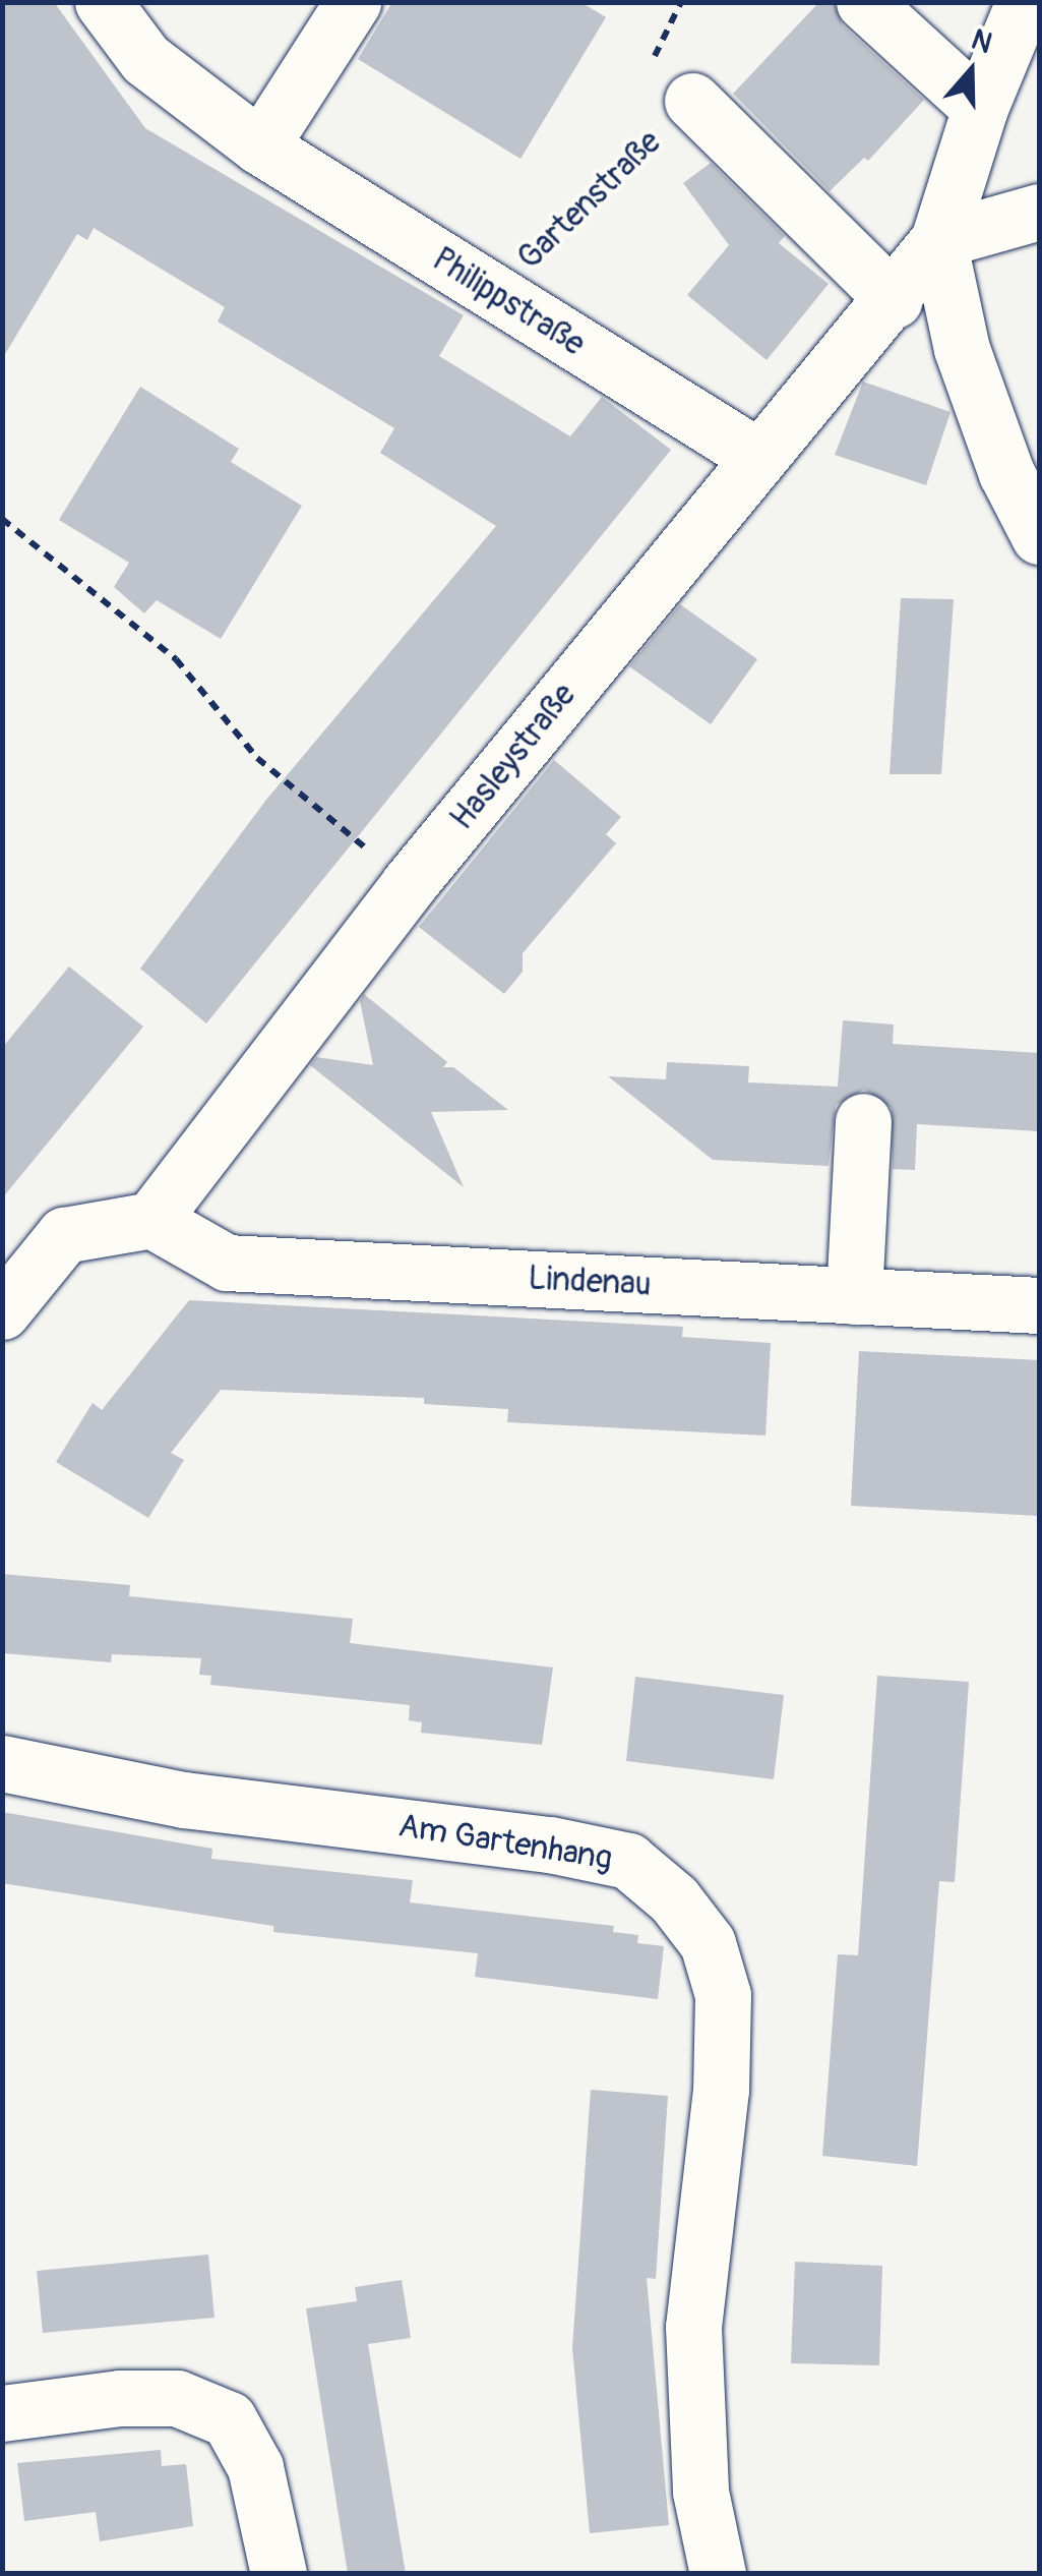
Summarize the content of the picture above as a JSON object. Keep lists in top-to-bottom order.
{
  "streets": {
    "street": [
      "Philippstraße",
      "Hasleystraße",
      "Lindenau",
      "Am Gartenhang"
    ],
    "path": ["Gartenstraße"]
  },
  "crossings": [
    ["Gartenstraße", "Philippstraße"],
    ["Philippstraße", "Hasleystraße"],
    ["Hasleystraße", "Lindenau"]
  ],
  "north": "top"
}
